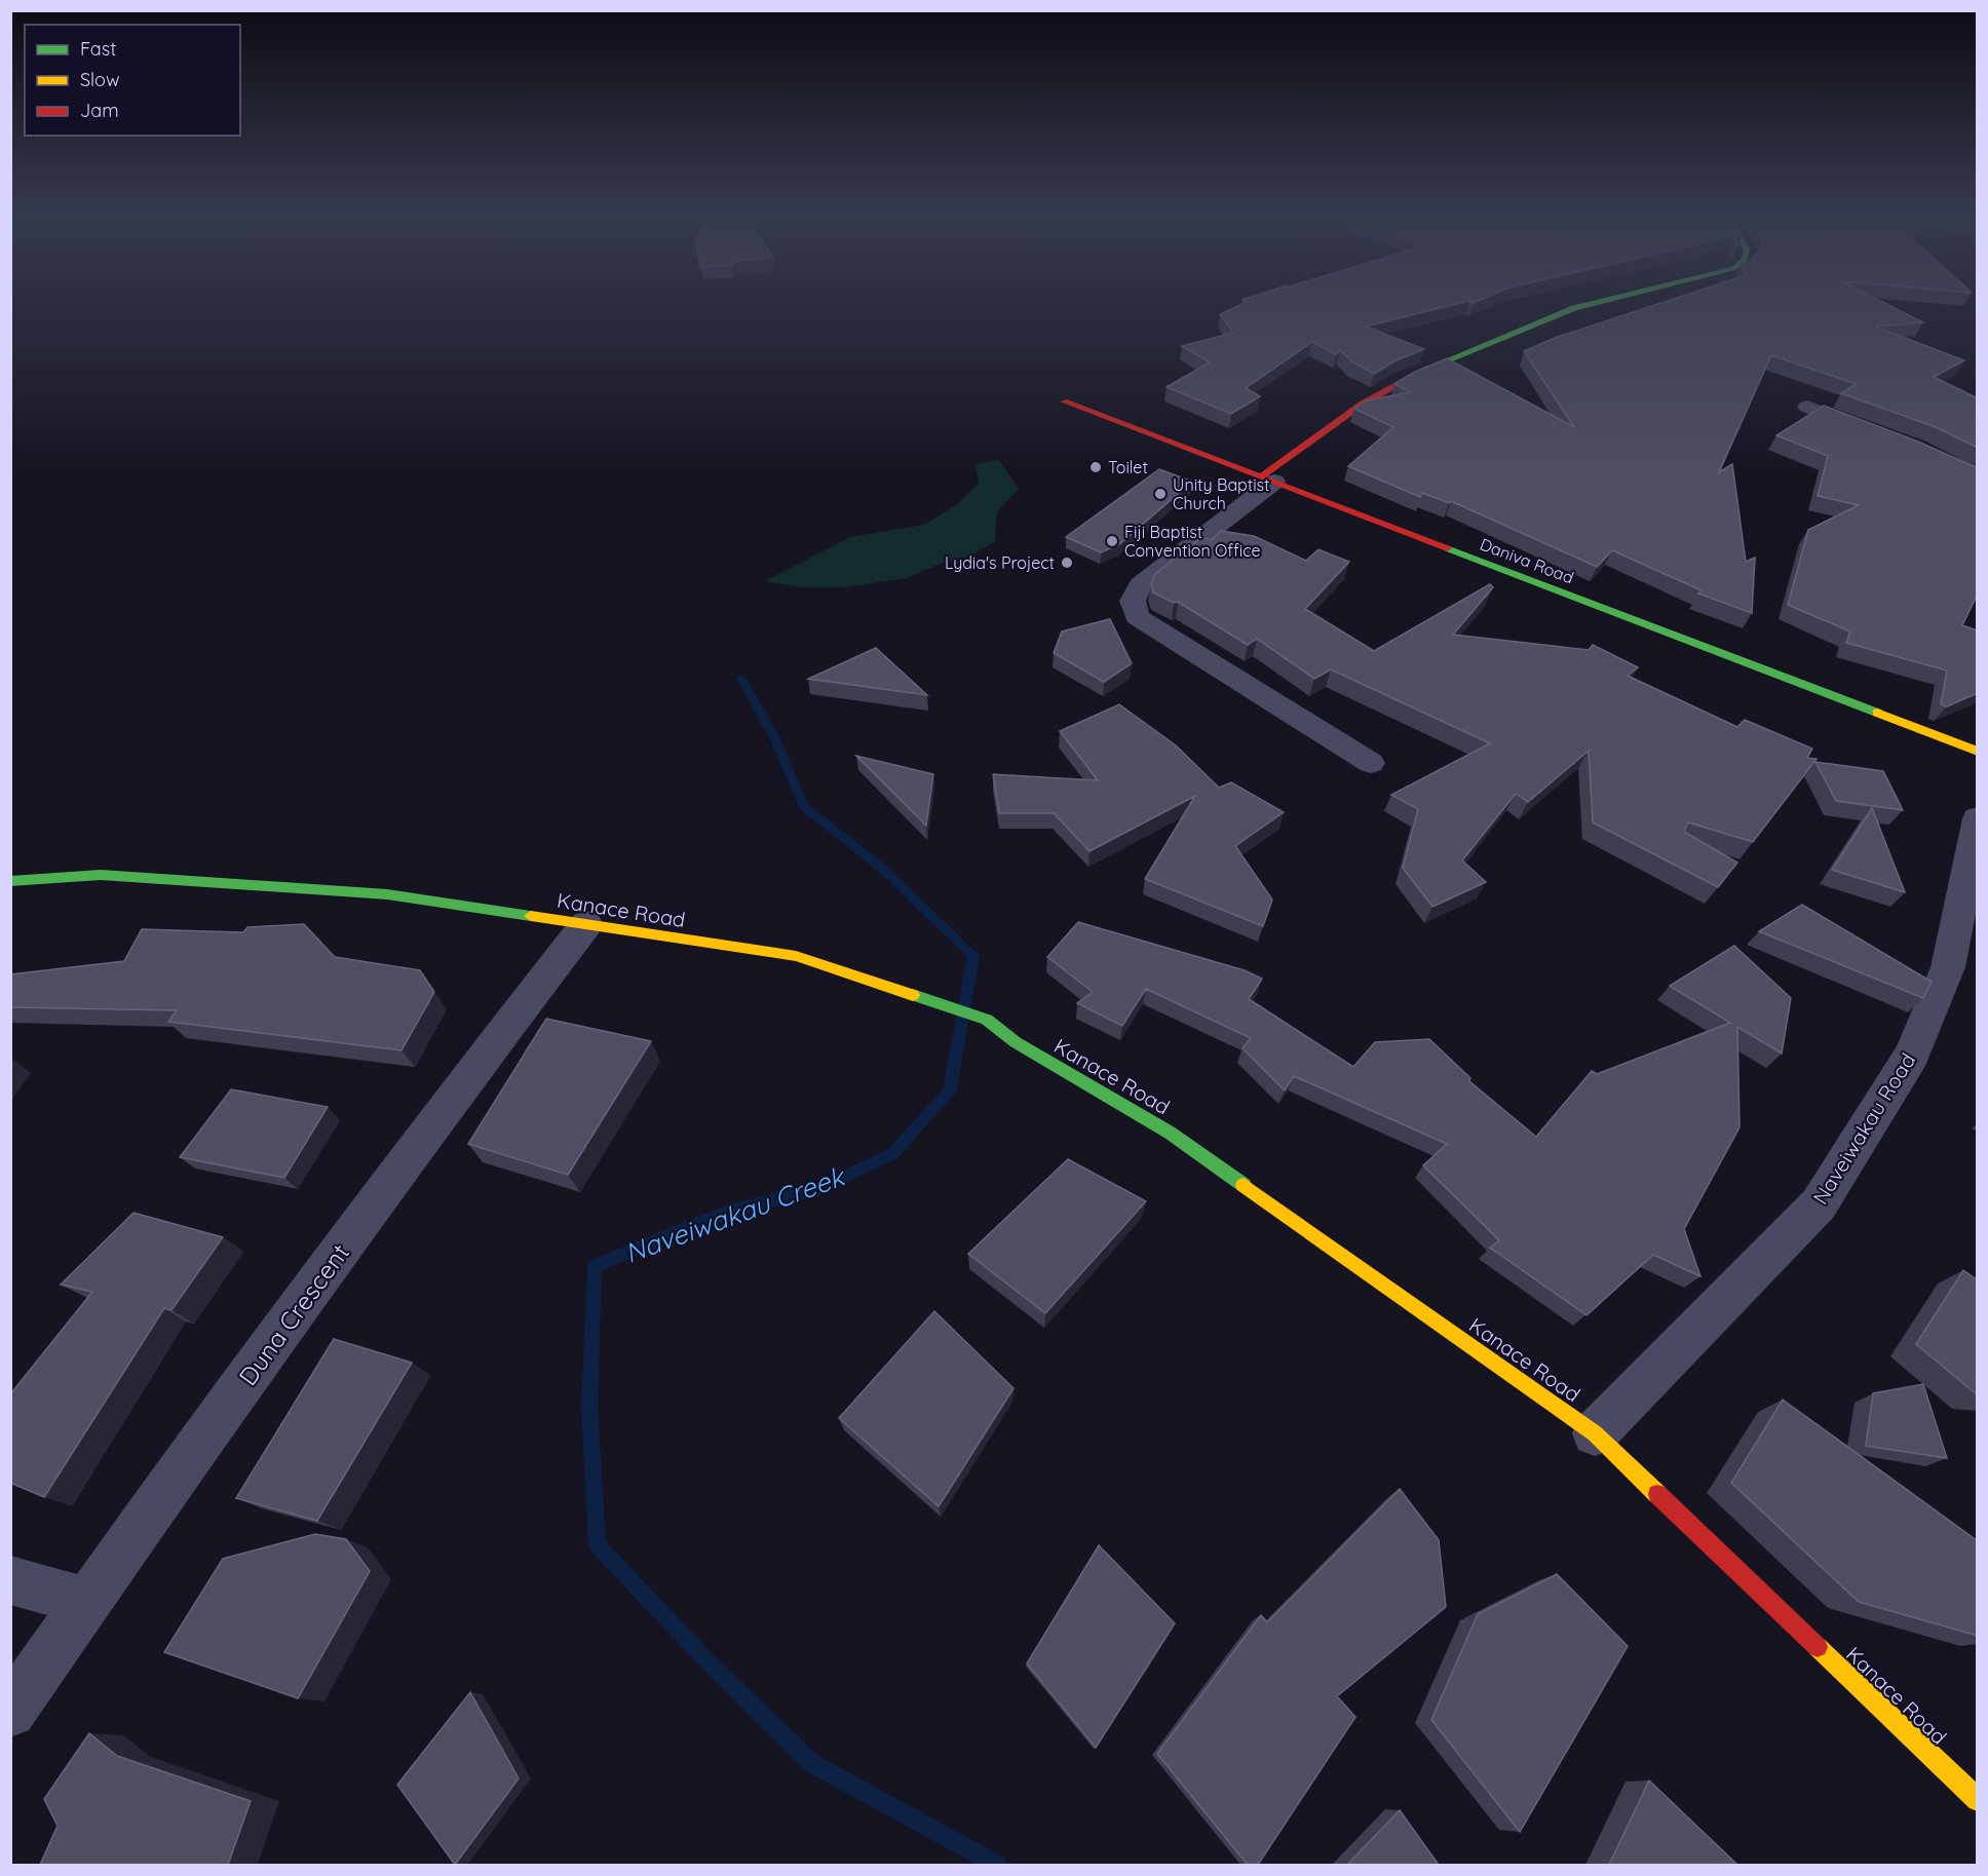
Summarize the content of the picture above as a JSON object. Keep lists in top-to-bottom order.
{
  "streets": {
    "street": [
      "Daniva Road",
      "Kanace Road",
      "Naveiwakau Road",
      "Duna Crescent"
    ]
  },
  "crossings": [
    ["Kanace Road", "Naveiwakau Road"],
    ["Kanace Road", "Duna Crescent"]
  ],
  "water": ["Naveiwakau Creek"],
  "places": [
    "Toilet",
    "Unity Baptist Church",
    "Fiji Baptist Convention Office",
    "Lydia's Project"
  ],
  "legend": ["Fast", "Slow", "Jam"]
}
